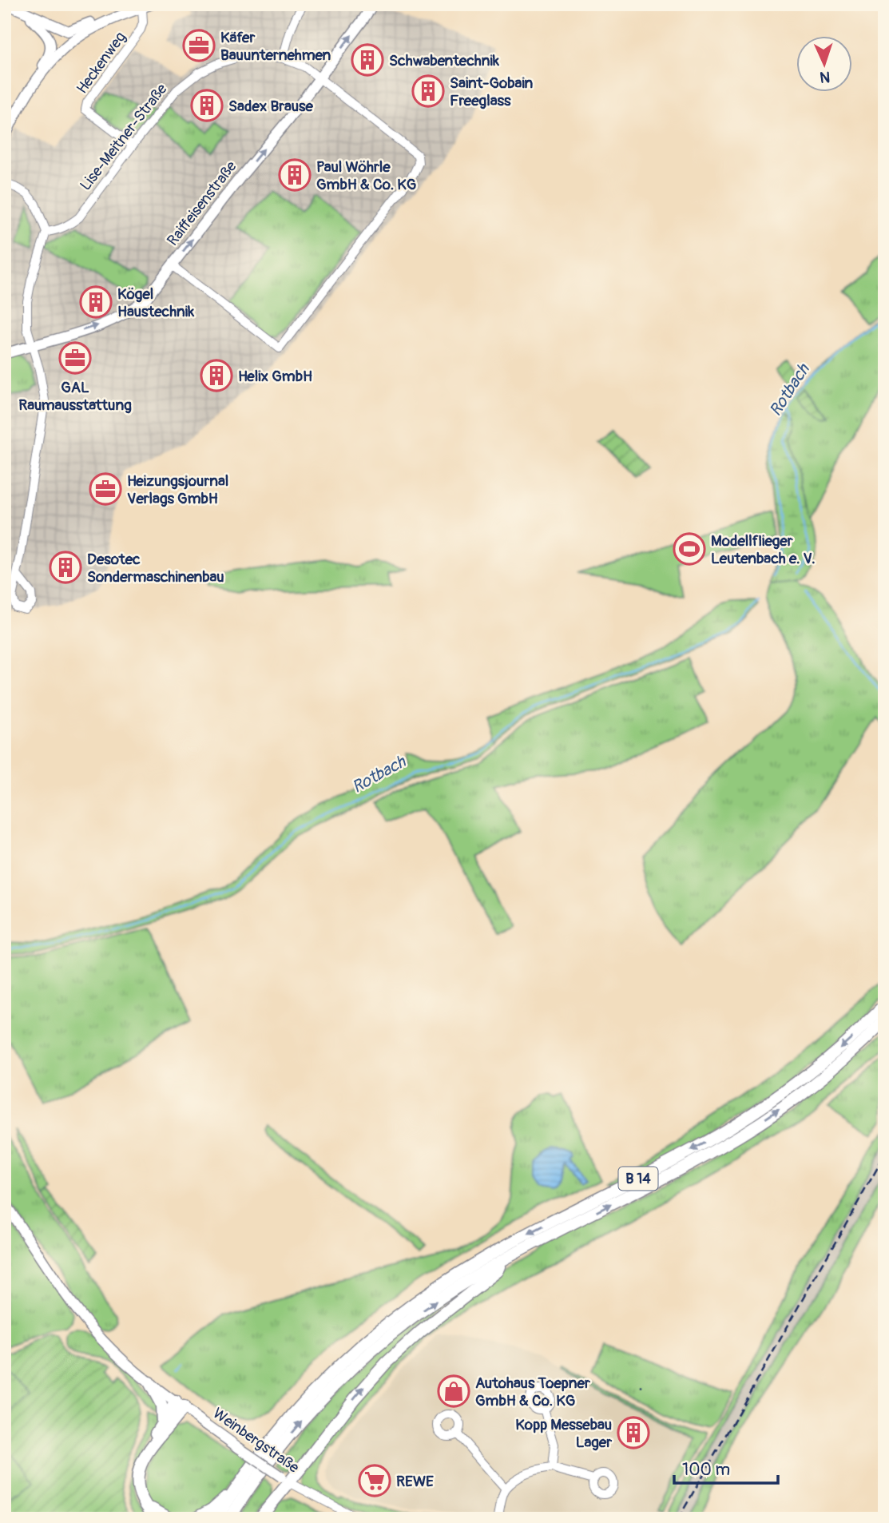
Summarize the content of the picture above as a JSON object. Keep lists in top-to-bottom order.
{
  "streets": {
    "highway": ["B 14"],
    "main road": ["Raiffeisenstraße", "Weinbergstraße"],
    "street": ["Heckenweg", "Lise-Meitner-Straße"]
  },
  "crossings": [
    ["Heckenweg", "Lise-Meitner-Straße"],
    ["Lise-Meitner-Straße", "Raiffeisenstraße"]
  ],
  "one_way": ["Raiffeisenstraße"],
  "water": ["Rotbach"],
  "places": {
    "office": ["Käfer Bauunternehmen", "GAL Raumausstattung", "Heizungsjournal Verlags GmbH"],
    "building": [
      "Schwabentechnik",
      "Saint-Gobain Freeglass",
      "Sadex Brause",
      "Paul Wöhrle GmbH & Co. KG",
      "Kögel Haustechnik",
      "Helix GmbH",
      "Desotec Sondermaschinenbau",
      "Kopp Messebau Lager"
    ],
    "sports": ["Modellflieger Leutenbach e. V."],
    "shop": ["Autohaus Toepner GmbH & Co. KG"],
    "supermarket": ["REWE"]
  },
  "scale_bar": "100 m",
  "north": "bottom"
}
